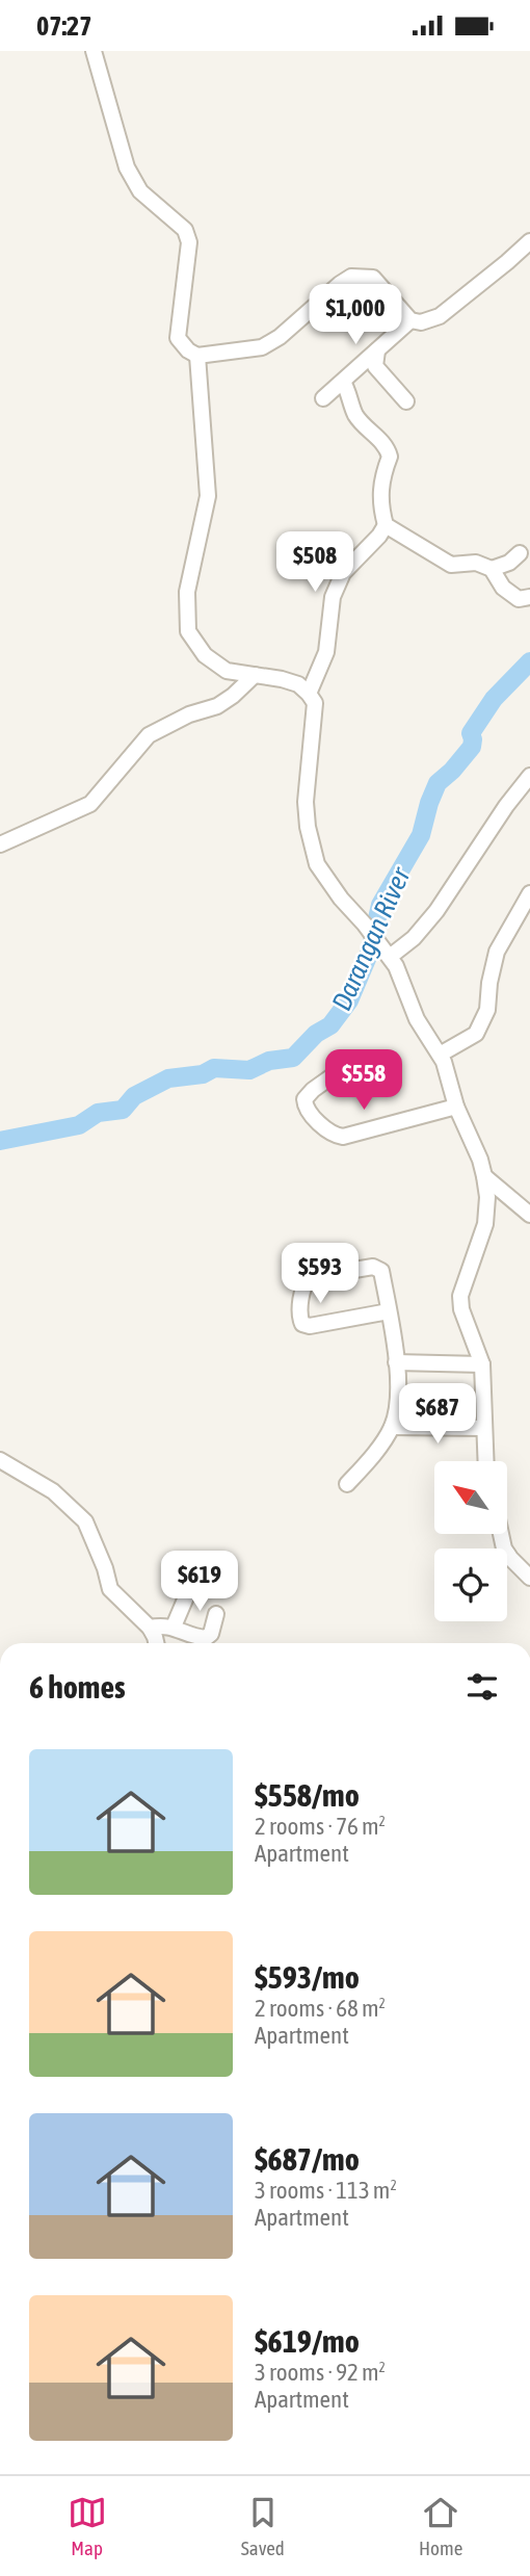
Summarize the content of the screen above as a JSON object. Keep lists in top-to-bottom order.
{
  "water": ["Darangan River"],
  "north": "top left",
  "page": {
    "status": "07:27",
    "price": [
      "$1,000",
      "$508",
      "$558",
      "$593",
      "$687",
      "$619"
    ],
    "heading": "6 homes",
    "list": [
      {
        "name": "$558/mo",
        "note": "2 rooms · 76 m² · Apartment"
      },
      {
        "name": "$593/mo",
        "note": "2 rooms · 68 m² · Apartment"
      },
      {
        "name": "$687/mo",
        "note": "3 rooms · 113 m² · Apartment"
      },
      {
        "name": "$619/mo",
        "note": "3 rooms · 92 m² · Apartment"
      }
    ],
    "tabs": ["Map", "Saved", "Home"]
  }
}
